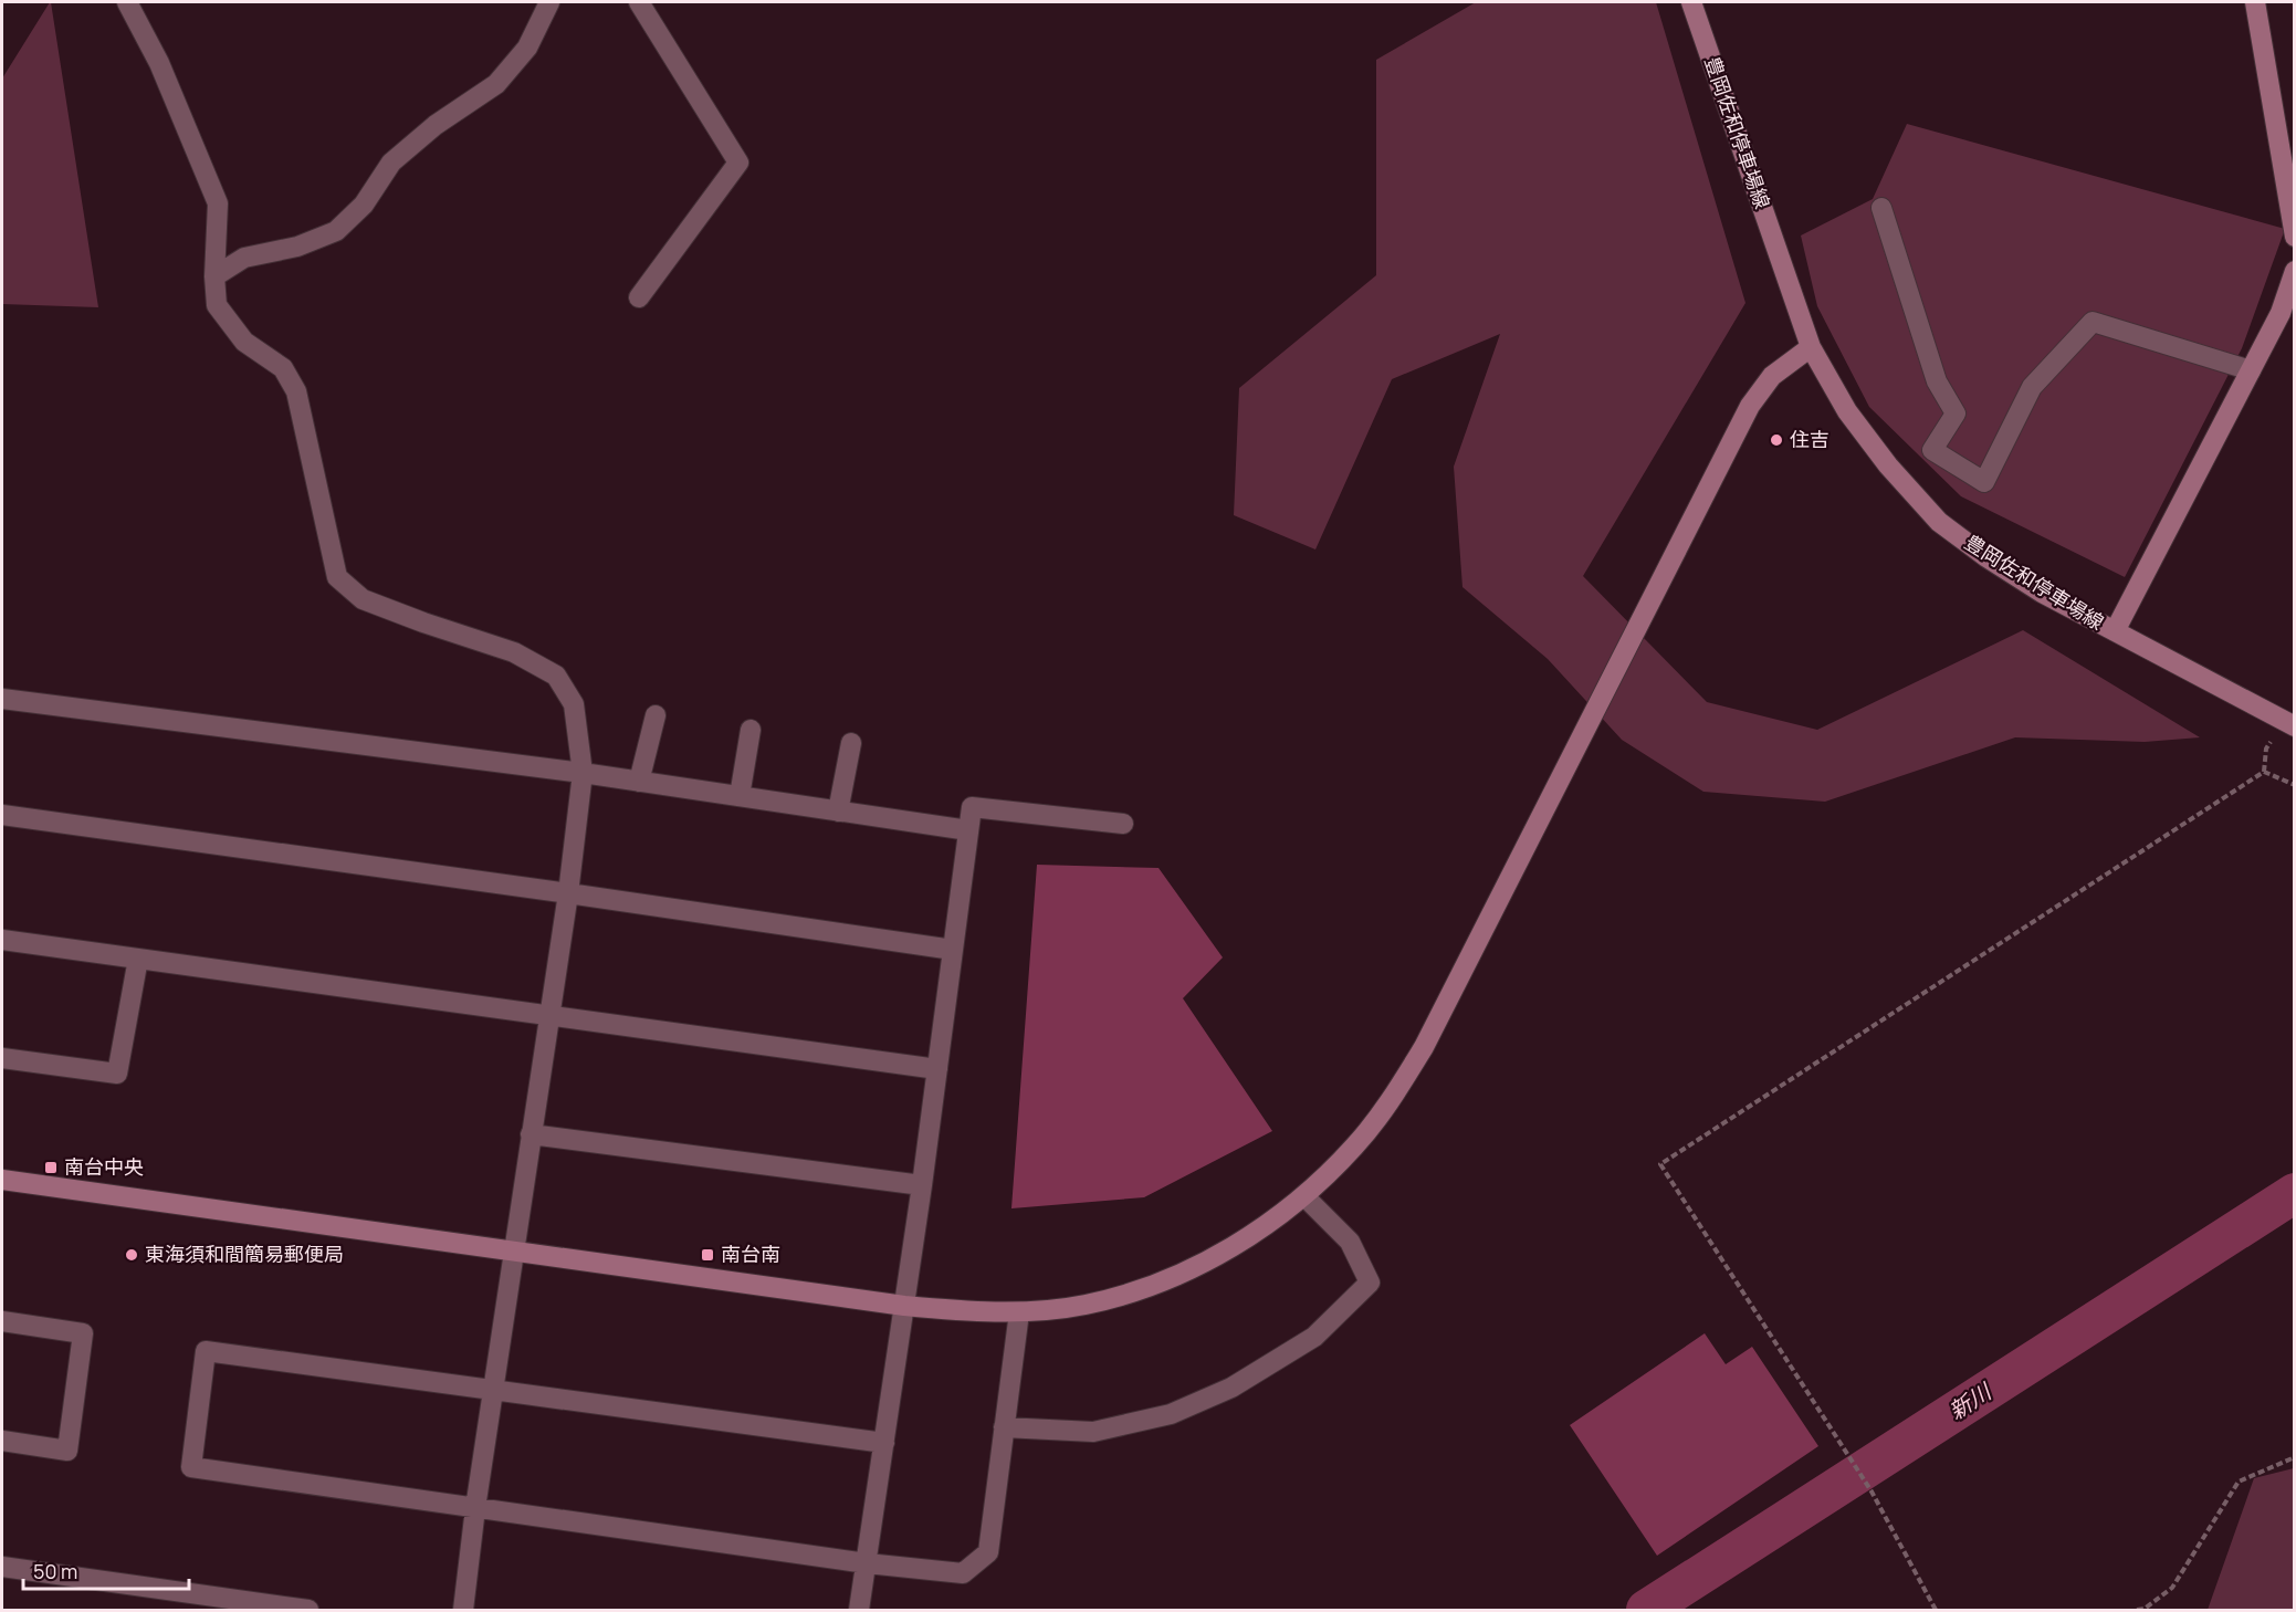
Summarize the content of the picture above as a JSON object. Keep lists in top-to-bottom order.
{
  "streets": {
    "street": ["豊岡佐和停車場線"]
  },
  "water": ["新川"],
  "places": {
    "other": ["住吉", "東海須和間簡易郵便局"],
    "transit": ["南台中央", "南台南"]
  },
  "scale_bar": "50 m"
}
